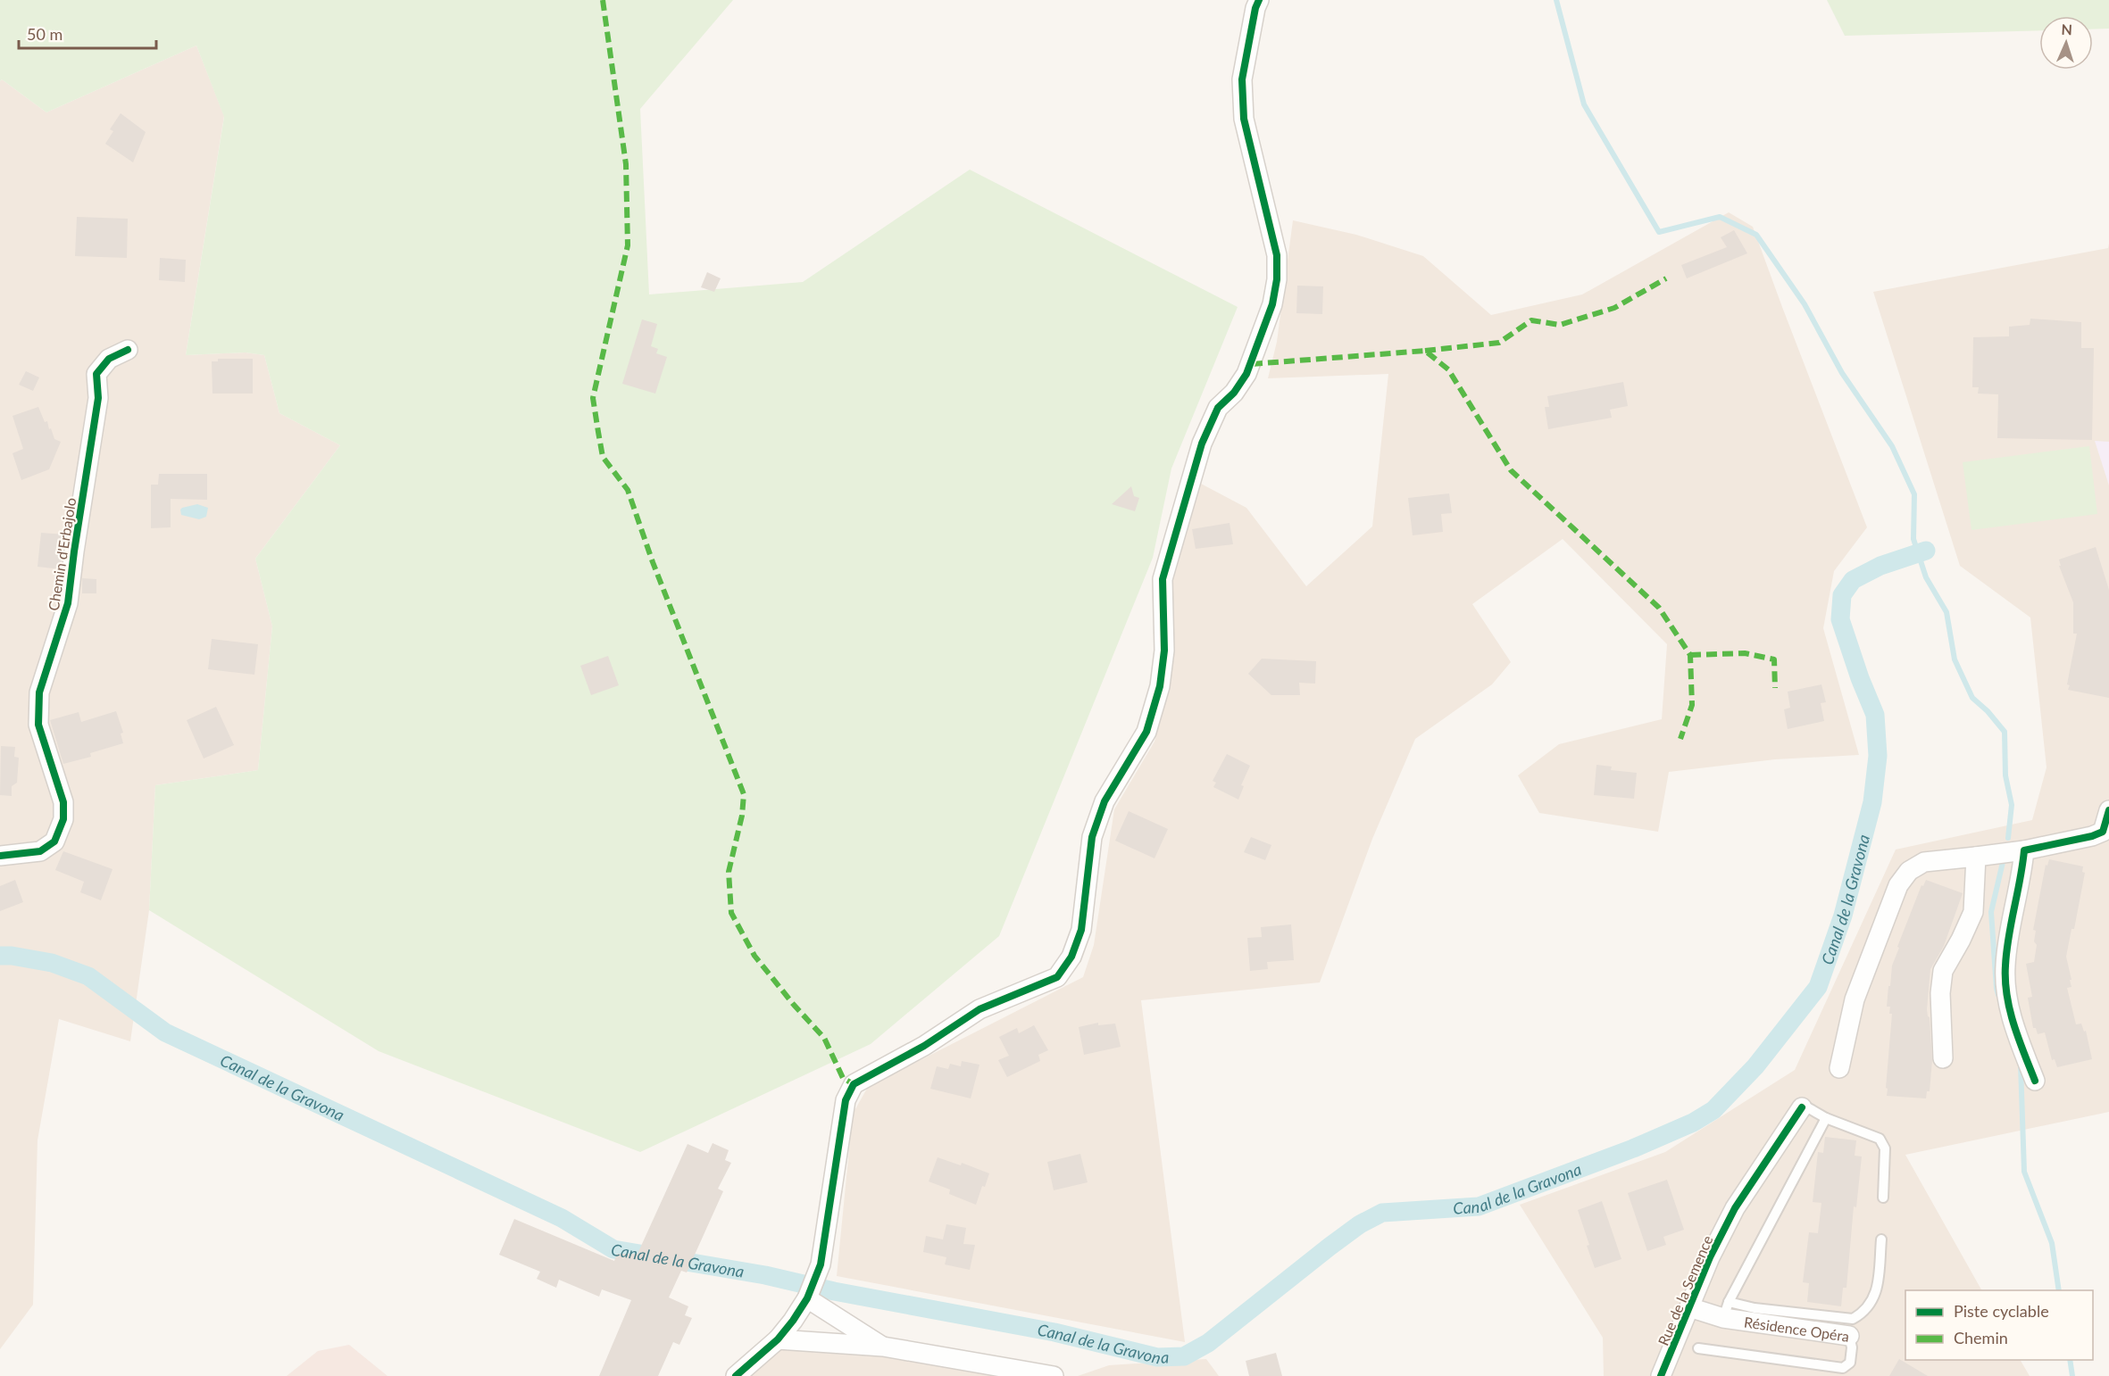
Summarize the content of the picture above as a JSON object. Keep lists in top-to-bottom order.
{
  "streets": {
    "street": ["Chemin d'Erbajolo", "Rue de la Semence", "Résidence Opéra"]
  },
  "crossings": [
    ["Rue de la Semence", "Résidence Opéra"]
  ],
  "water": ["Canal de la Gravona"],
  "legend": ["Piste cyclable", "Chemin"],
  "scale_bar": "50 m",
  "north": "top"
}
